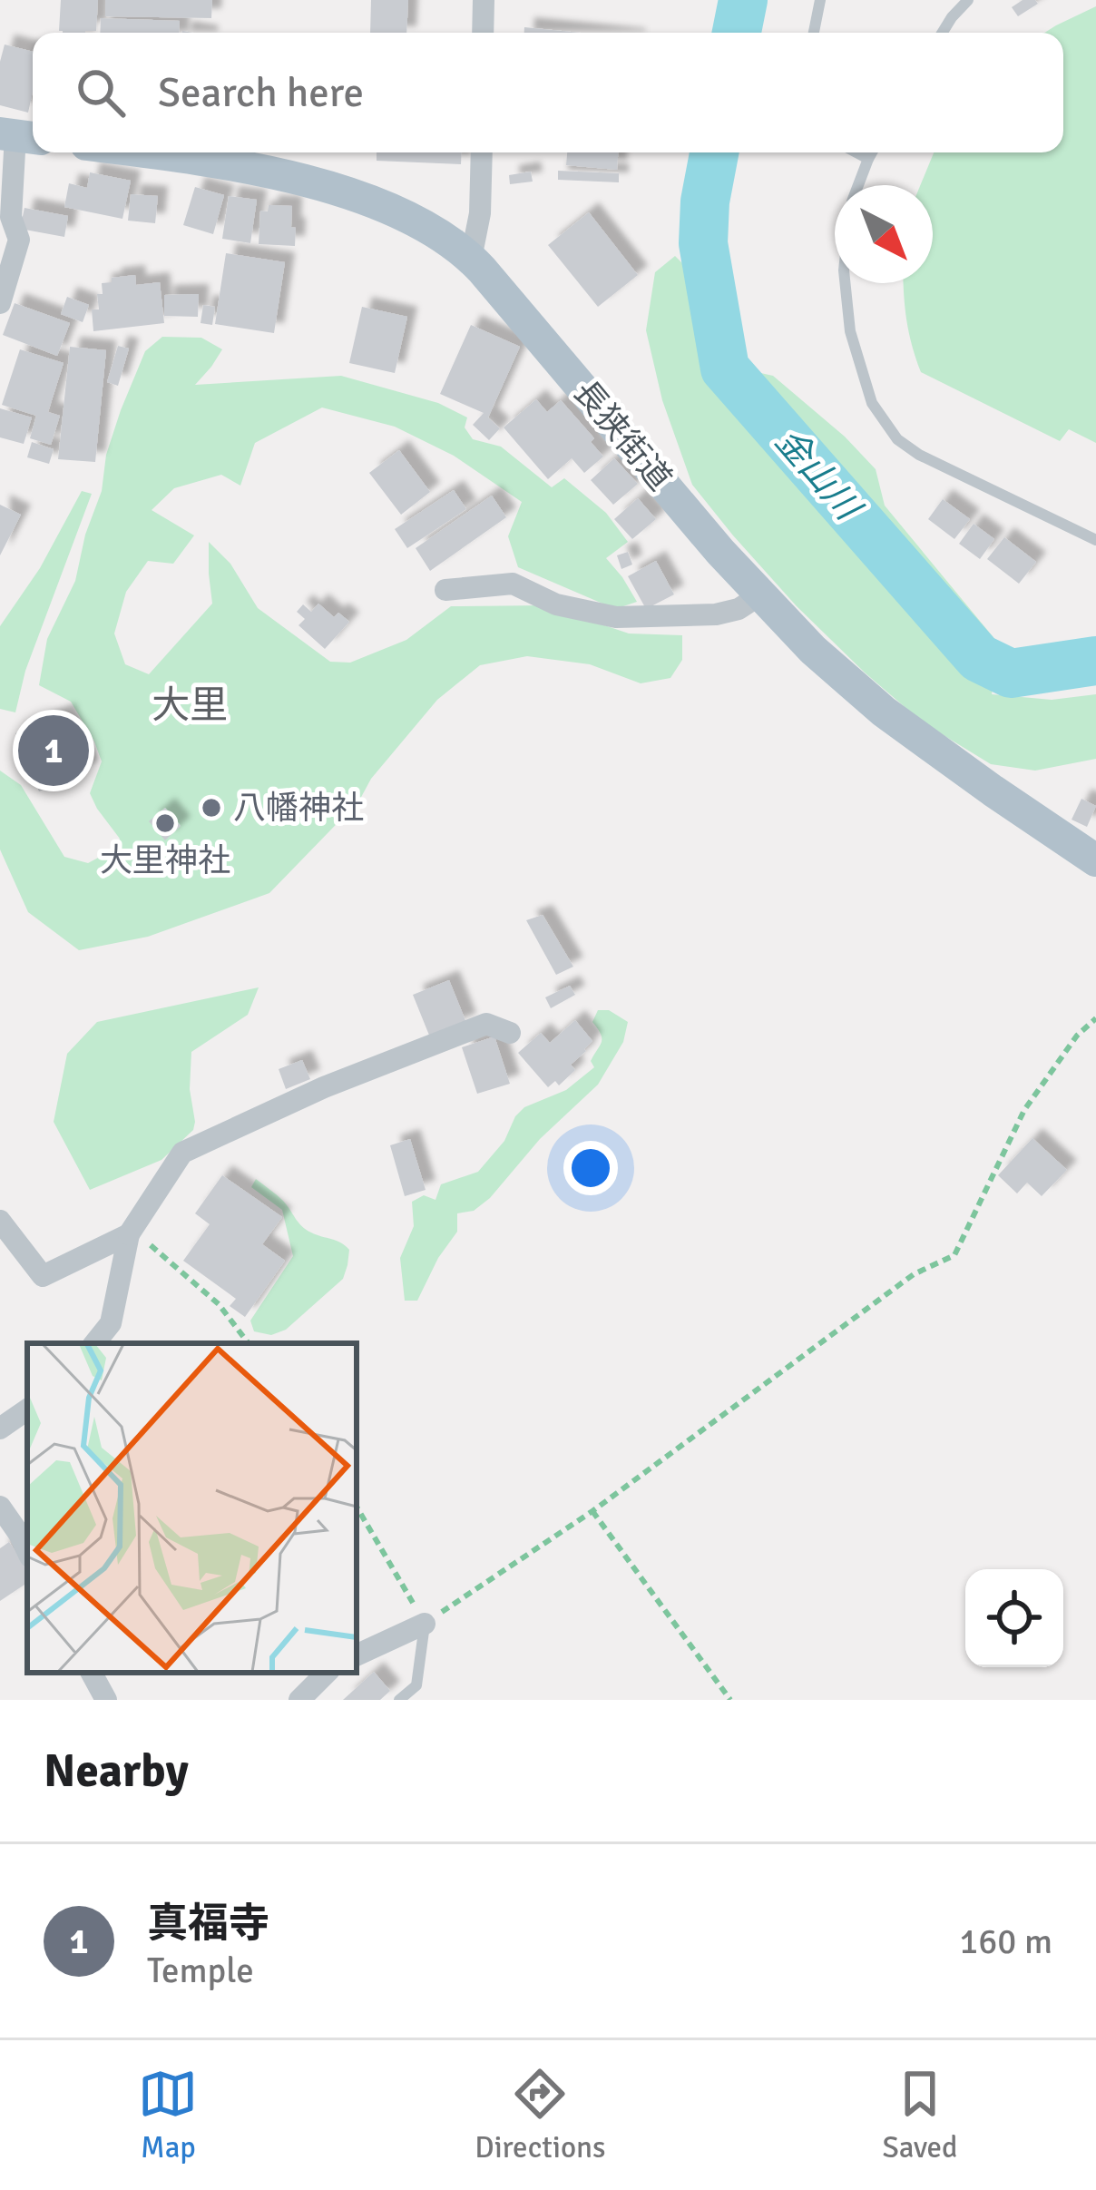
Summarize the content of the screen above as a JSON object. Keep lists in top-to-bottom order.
{
  "streets": {
    "main road": ["長狭街道"]
  },
  "districts": ["大里"],
  "water": ["金山川"],
  "places": ["八幡神社", "大里神社"],
  "north": "bottom right",
  "page": {
    "search": "Search here",
    "pins": "1",
    "heading": "Nearby",
    "list": [
      {
        "mark": "1",
        "name": "真福寺",
        "note": "Temple",
        "value": "160 m"
      }
    ],
    "nav": ["Map", "Directions", "Saved"]
  }
}
